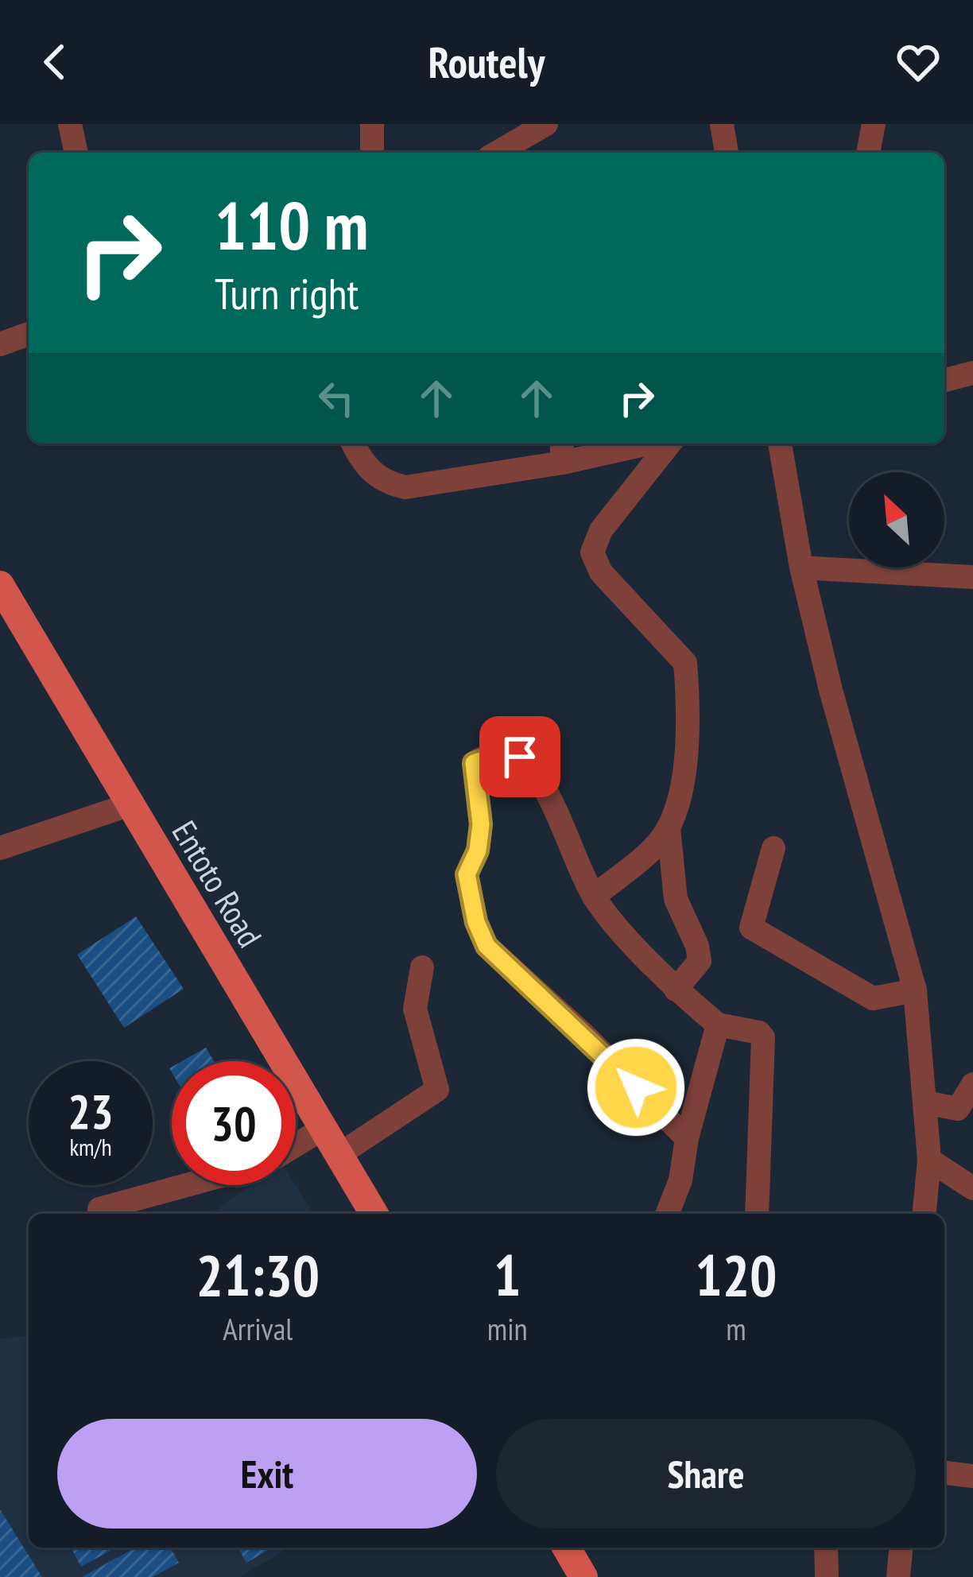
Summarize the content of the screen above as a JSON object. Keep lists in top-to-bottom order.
{
  "streets": {
    "main road": ["Entoto Road"]
  },
  "north": "top left",
  "page": {
    "header": "Routely",
    "turn": ["110 m", "Turn right"],
    "speed": "23 km/h",
    "limit": "30",
    "eta": [
      "21:30",
      "Arrival",
      "1",
      "min",
      "120",
      "m"
    ],
    "buttons": ["Exit", "Share"]
  }
}
